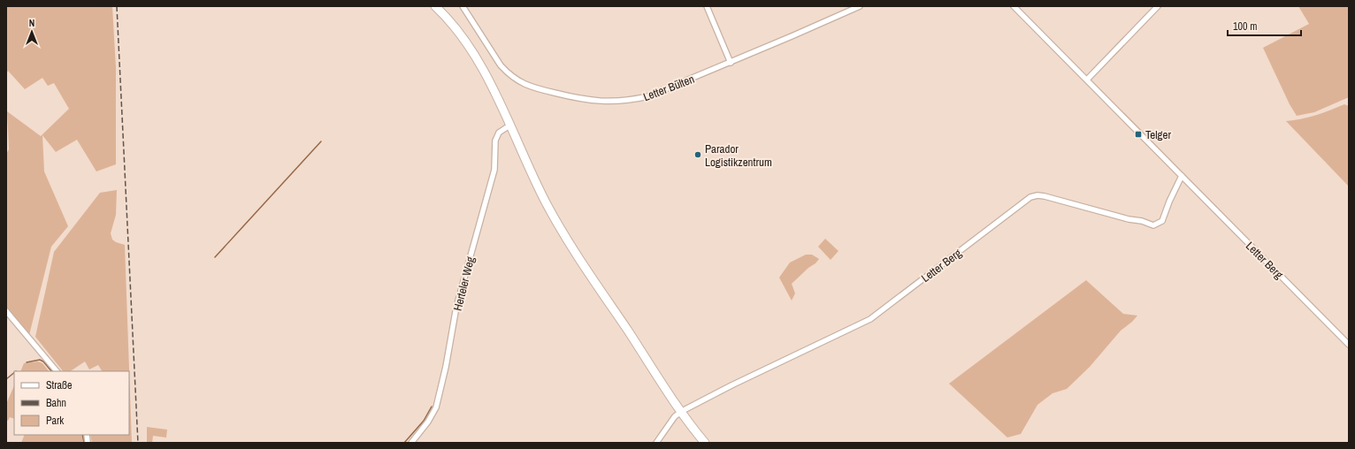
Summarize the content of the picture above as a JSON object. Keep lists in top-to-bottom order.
{
  "streets": {
    "street": ["Letter Bülten", "Letter Berg", "Herteler Weg"]
  },
  "places": {
    "transit": ["Telger"],
    "other": ["Parador Logistikzentrum"]
  },
  "legend": ["Straße", "Bahn", "Park"],
  "scale_bar": "100 m",
  "north": "top"
}
